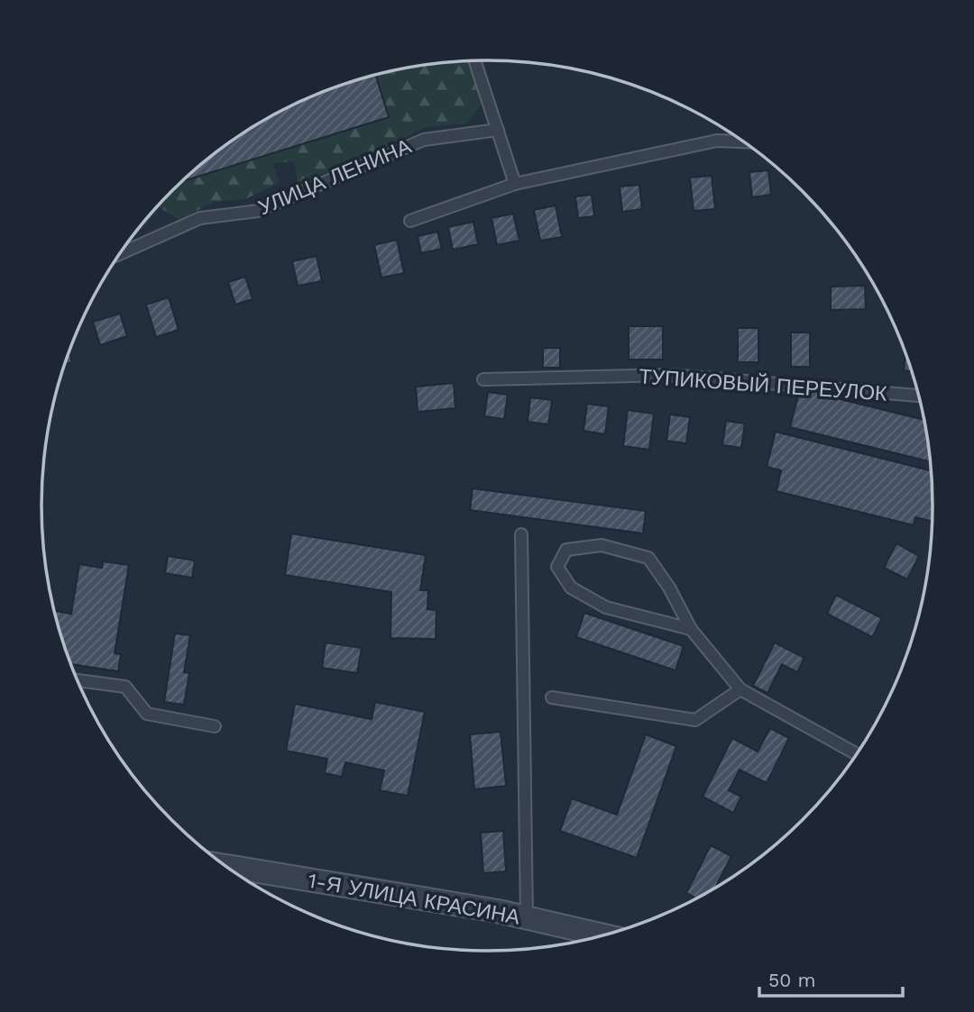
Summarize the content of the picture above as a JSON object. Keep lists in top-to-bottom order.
{
  "streets": {
    "street": ["1-Я УЛИЦА КРАСИНА"],
    "lane": ["УЛИЦА ЛЕНИНА", "ТУПИКОВЫЙ ПЕРЕУЛОК"]
  },
  "scale_bar": "50 m"
}
